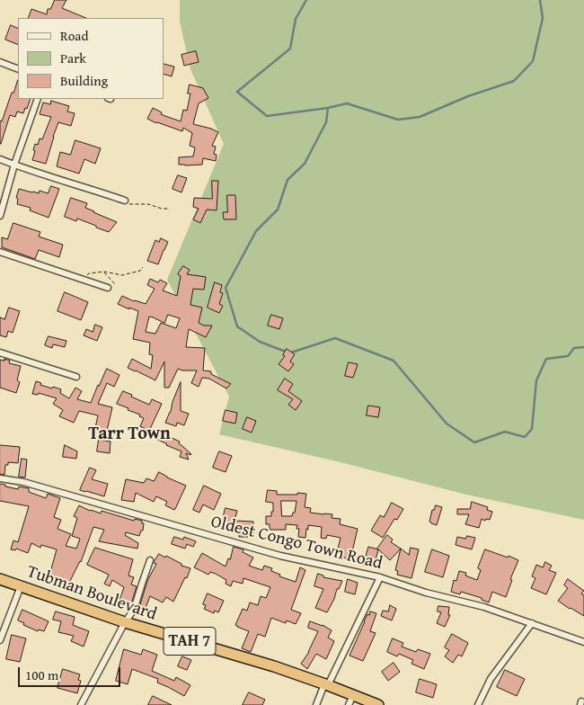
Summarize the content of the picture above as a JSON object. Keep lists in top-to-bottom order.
{
  "streets": {
    "highway": ["Tubman Boulevard", "TAH 7"],
    "street": ["Oldest Congo Town Road"]
  },
  "districts": ["Tarr Town"],
  "legend": ["Road", "Park", "Building"],
  "scale_bar": "100 m"
}
